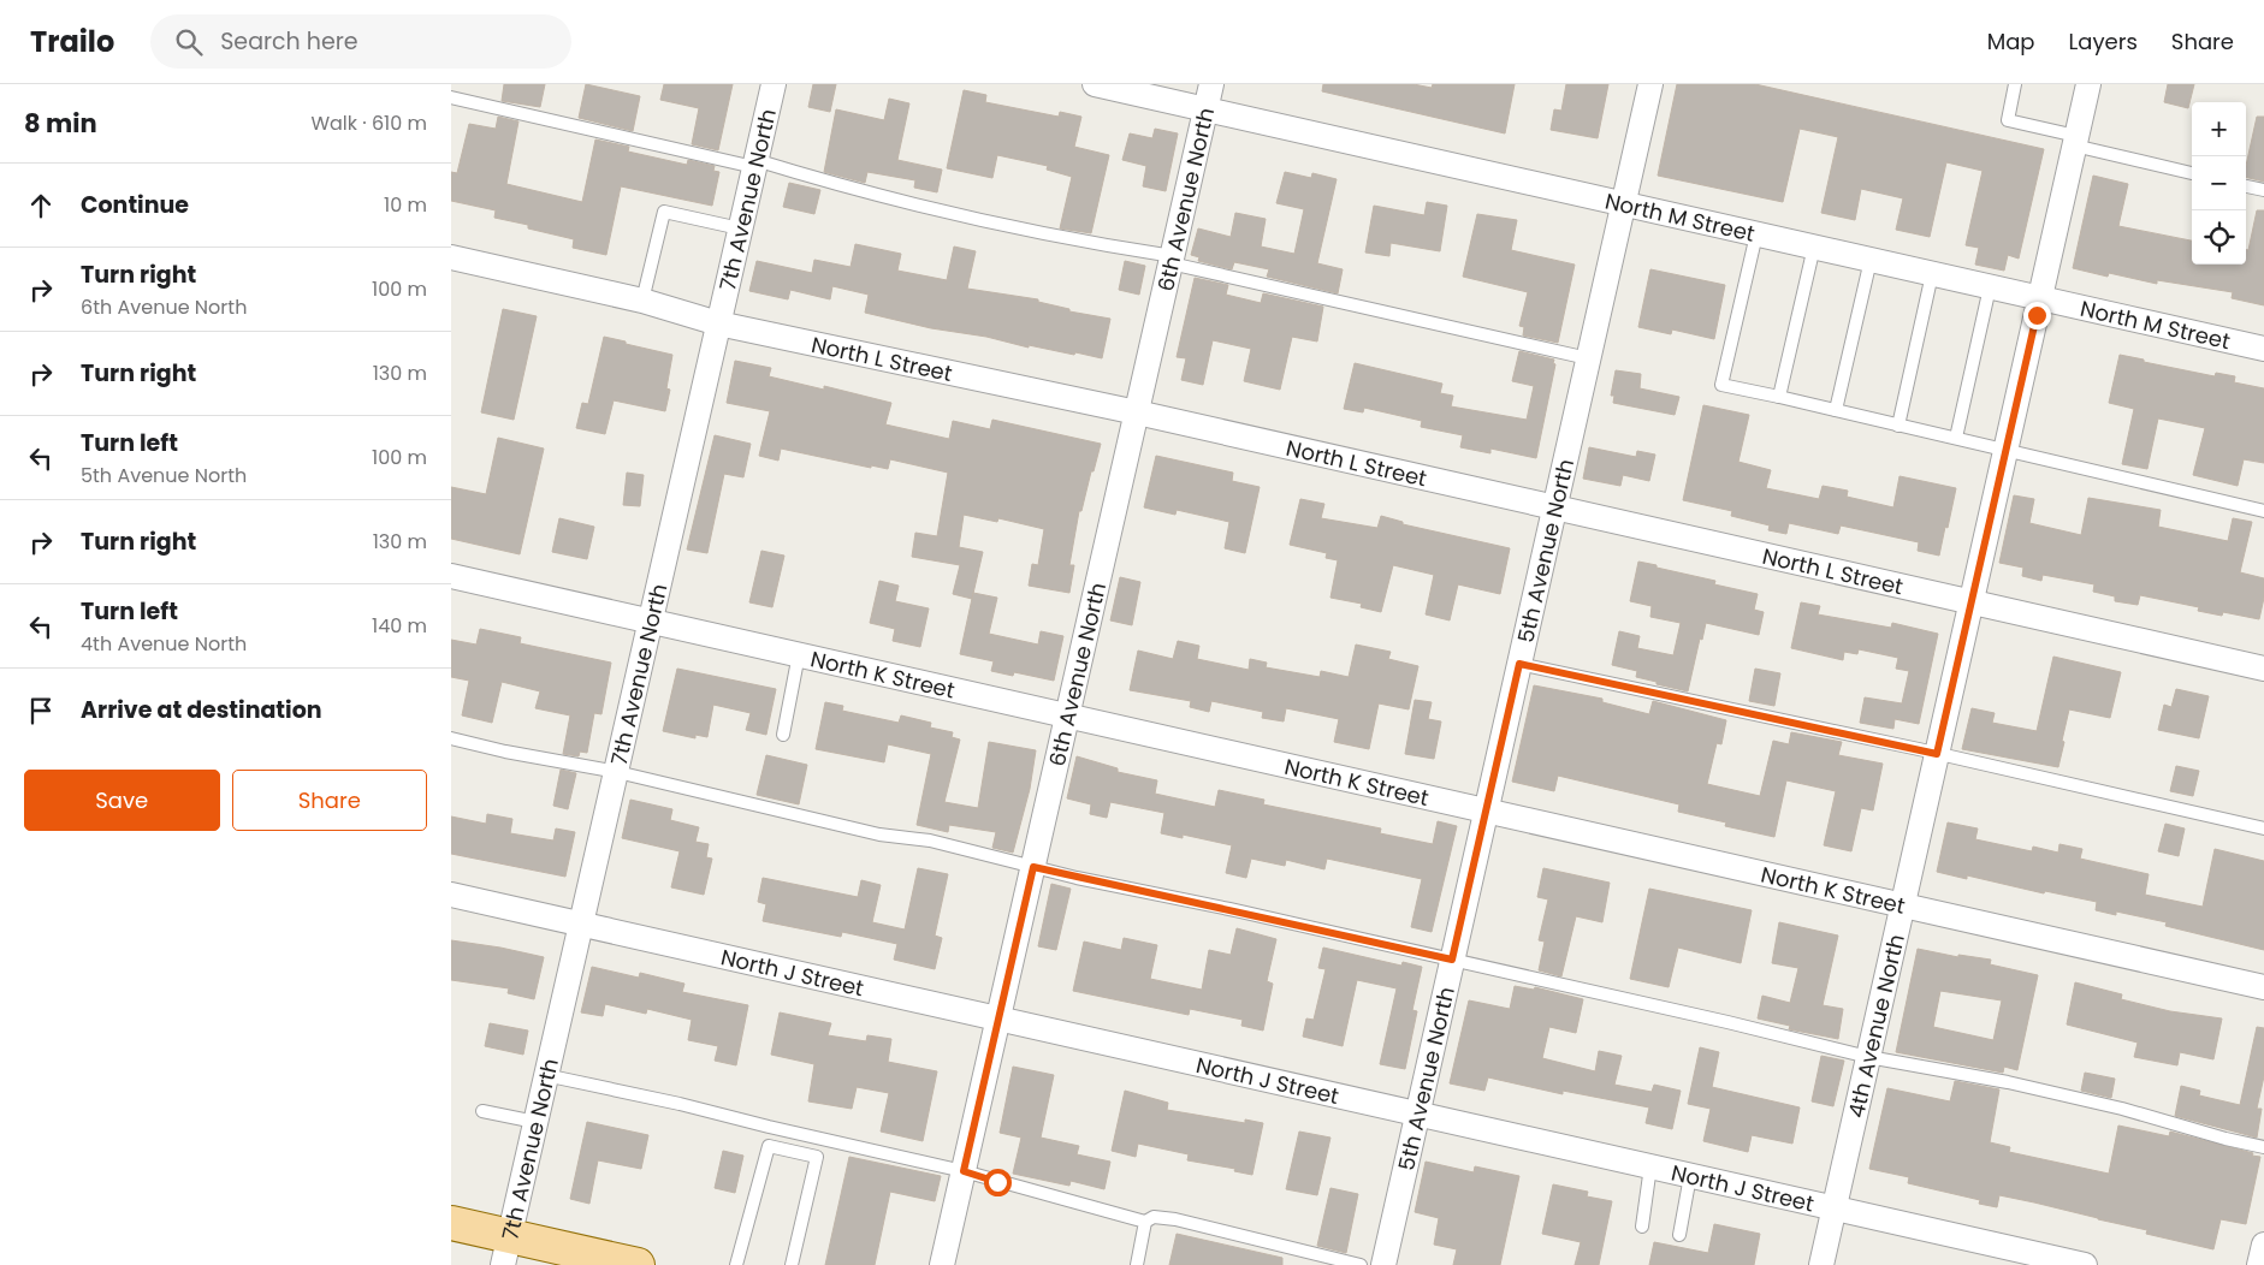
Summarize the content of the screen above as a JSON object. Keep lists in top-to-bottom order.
{
  "streets": {
    "street": [
      "7th Avenue North",
      "6th Avenue North",
      "North M Street",
      "North L Street",
      "5th Avenue North",
      "North K Street",
      "North J Street",
      "4th Avenue North"
    ]
  },
  "crossings": [
    ["7th Avenue North", "North L Street"],
    ["7th Avenue North", "North K Street"],
    ["7th Avenue North", "North J Street"],
    ["6th Avenue North", "North M Street"],
    ["6th Avenue North", "North L Street"],
    ["6th Avenue North", "North K Street"],
    ["6th Avenue North", "North J Street"],
    ["North M Street", "5th Avenue North"],
    ["North M Street", "4th Avenue North"],
    ["North L Street", "5th Avenue North"],
    ["North L Street", "4th Avenue North"],
    ["5th Avenue North", "North K Street"],
    ["5th Avenue North", "North J Street"],
    ["North K Street", "4th Avenue North"],
    ["North J Street", "4th Avenue North"]
  ],
  "page": {
    "header": "Trailo",
    "search": "Search here",
    "nav": ["Map", "Layers", "Share"],
    "heading": ["8 min", "Walk · 610 m"],
    "map_buttons": ["+", "−"],
    "list": [
      ["Continue", "10 m"],
      ["Turn right", "6th Avenue North", "100 m"],
      ["Turn right", "130 m"],
      ["Turn left", "5th Avenue North", "100 m"],
      ["Turn right", "130 m"],
      ["Turn left", "4th Avenue North", "140 m"],
      "Arrive at destination"
    ],
    "buttons": ["Save", "Share"]
  }
}
